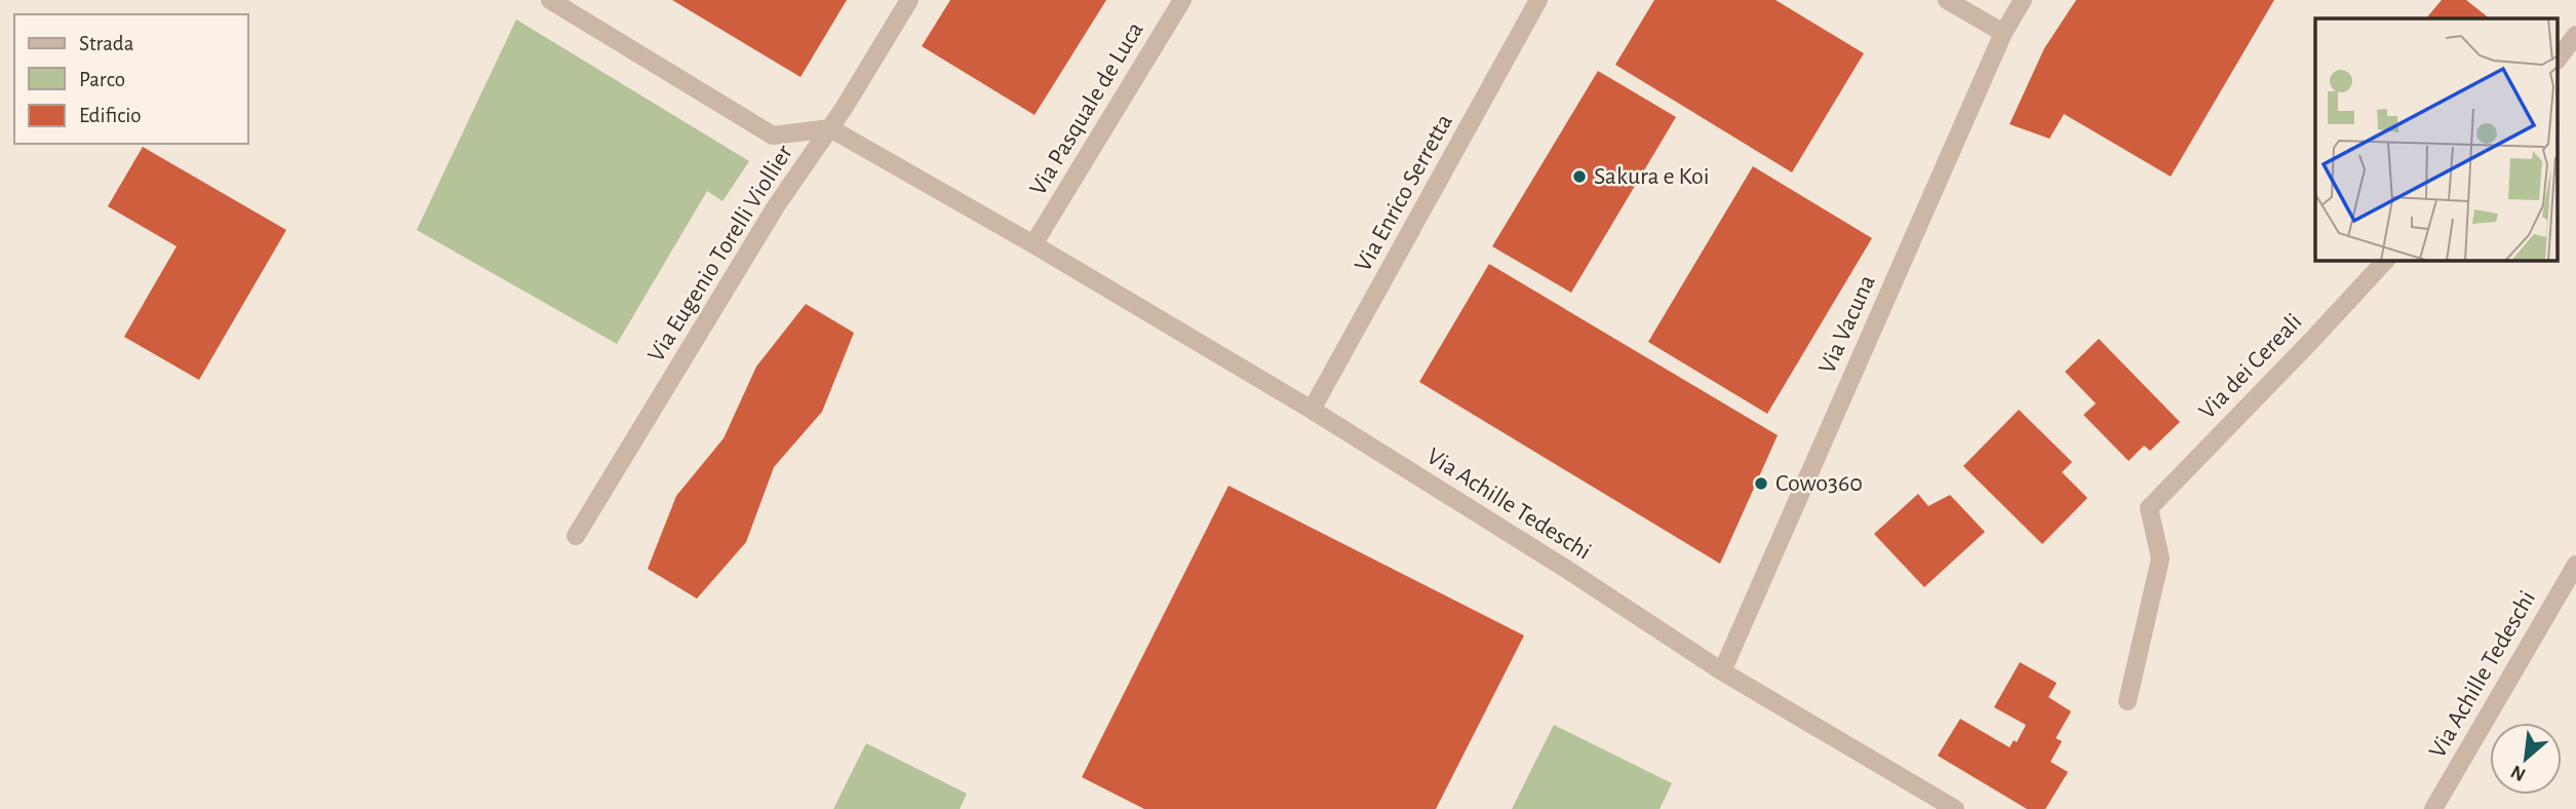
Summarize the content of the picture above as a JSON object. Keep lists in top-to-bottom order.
{
  "streets": {
    "street": [
      "Via Pasquale de Luca",
      "Via Enrico Serretta",
      "Via Eugenio Torelli Viollier",
      "Via Vacuna",
      "Via dei Cereali",
      "Via Achille Tedeschi"
    ]
  },
  "crossings": [
    ["Via Pasquale de Luca", "Via Achille Tedeschi"],
    ["Via Enrico Serretta", "Via Achille Tedeschi"],
    ["Via Eugenio Torelli Viollier", "Via Achille Tedeschi"],
    ["Via Vacuna", "Via Achille Tedeschi"]
  ],
  "places": ["Sakura e Koi", "Cowo360"],
  "legend": ["Strada", "Parco", "Edificio"],
  "north": "bottom left"
}
